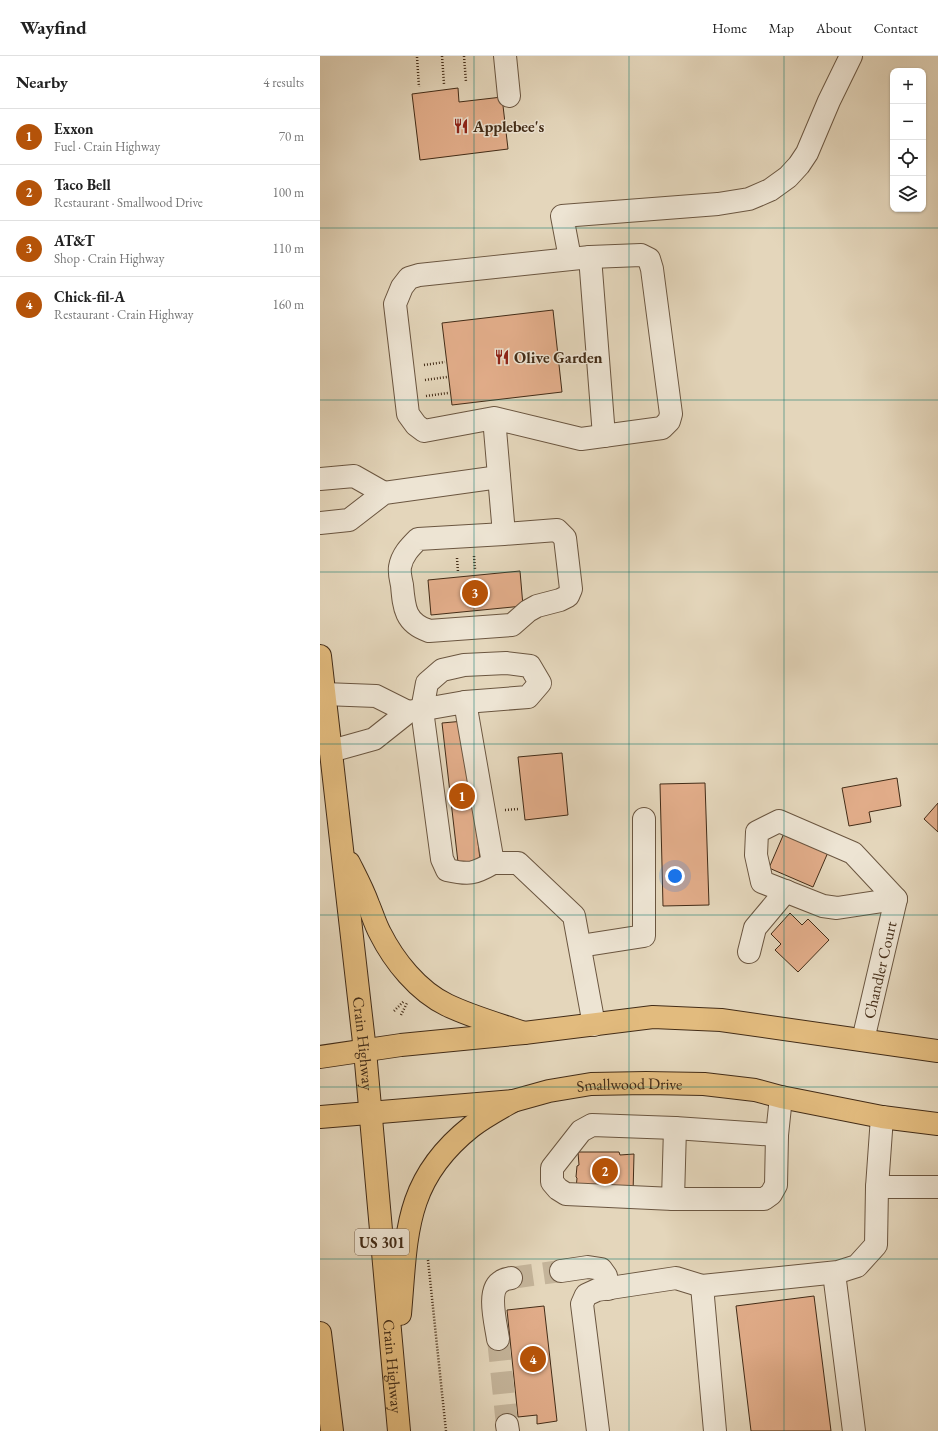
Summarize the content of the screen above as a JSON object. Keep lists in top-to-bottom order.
{
  "streets": {
    "main road": ["Crain Highway", "Smallwood Drive", "US 301"],
    "street": ["Chandler Court"]
  },
  "crossings": [
    ["Crain Highway", "Smallwood Drive"]
  ],
  "places": {
    "restaurant": ["Applebee's", "Olive Garden"]
  },
  "page": {
    "header": "Wayfind",
    "nav": [
      "Home",
      "Map",
      "About",
      "Contact"
    ],
    "heading": ["Nearby", "4 results"],
    "map_buttons": ["+", "−"],
    "list": [
      {
        "mark": "1",
        "name": "Exxon",
        "note": "Fuel · Crain Highway",
        "value": "70 m"
      },
      {
        "mark": "2",
        "name": "Taco Bell",
        "note": "Restaurant · Smallwood Drive",
        "value": "100 m"
      },
      {
        "mark": "3",
        "name": "AT&T",
        "note": "Shop · Crain Highway",
        "value": "110 m"
      },
      {
        "mark": "4",
        "name": "Chick-fil-A",
        "note": "Restaurant · Crain Highway",
        "value": "160 m"
      }
    ],
    "pins": [
      "3",
      "1",
      "2",
      "4"
    ]
  }
}
